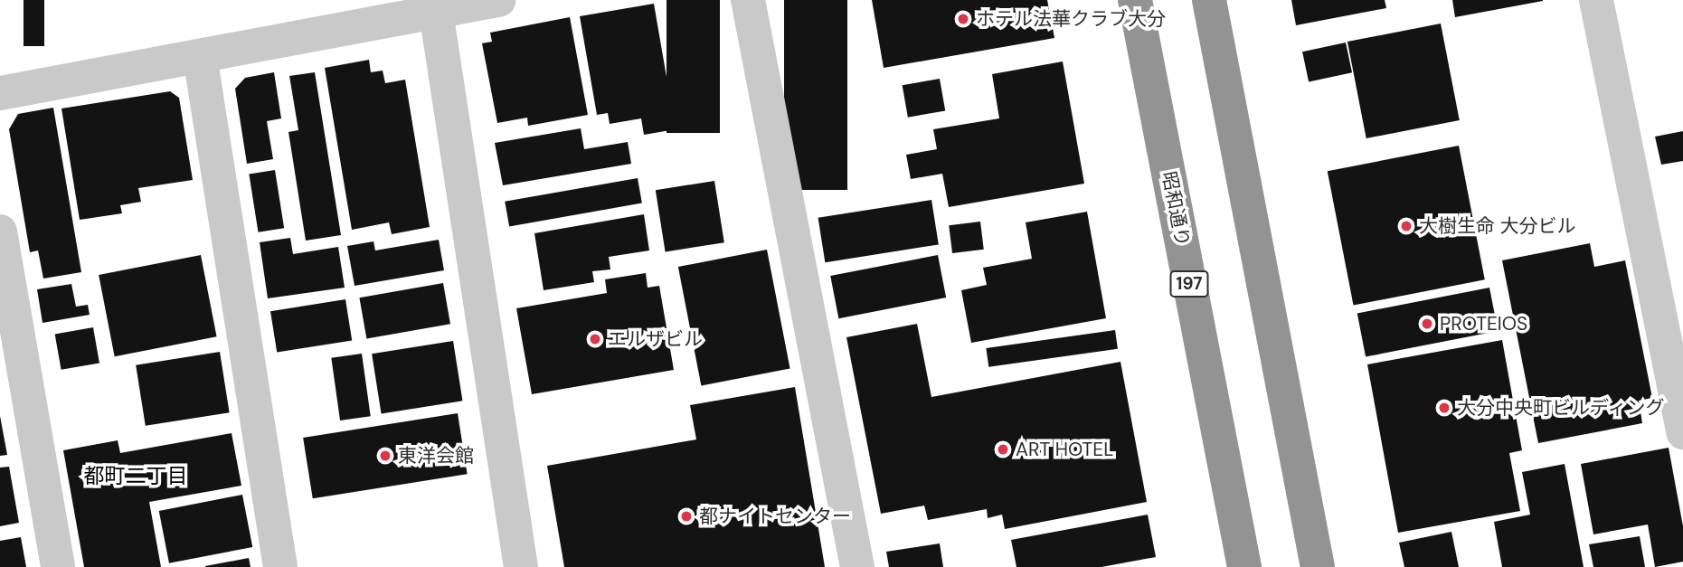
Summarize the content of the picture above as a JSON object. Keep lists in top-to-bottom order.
{
  "streets": {
    "highway": ["昭和通り", "197"]
  },
  "districts": ["都町二丁目"],
  "places": [
    "ホテル法華クラブ大分",
    "大樹生命 大分ビル",
    "PROTEIOS",
    "エルザビル",
    "大分中央町ビルディング",
    "ART HOTEL",
    "東洋会館",
    "都ナイトセンター"
  ]
}
